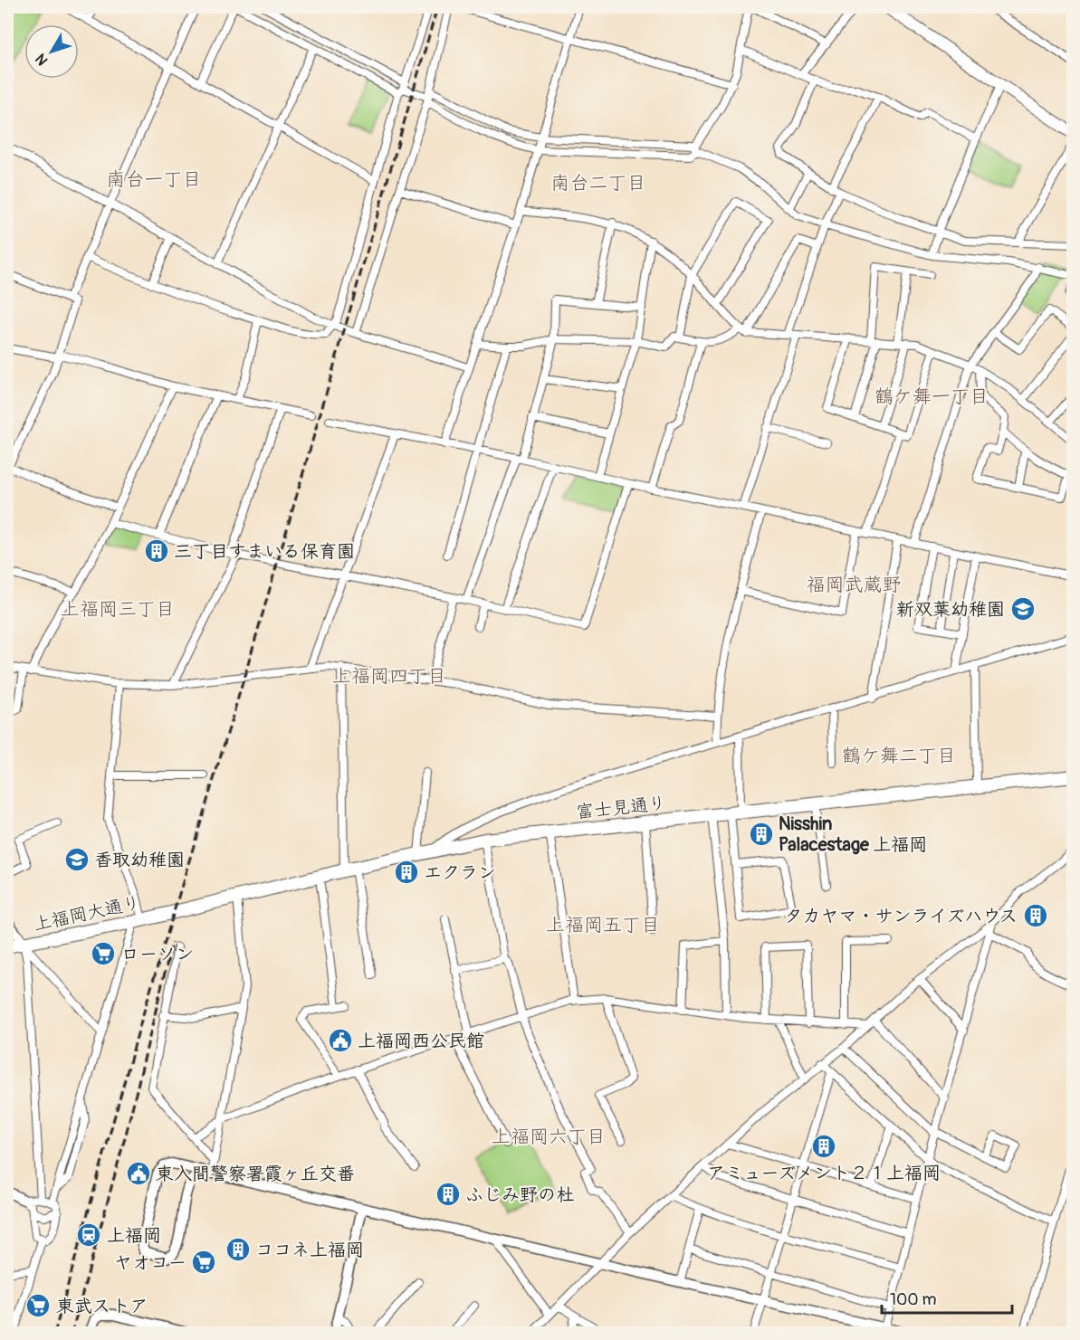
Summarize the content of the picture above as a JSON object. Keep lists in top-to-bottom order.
{
  "streets": {
    "main road": ["富士見通り", "上福岡大通り"]
  },
  "crossings": [
    ["富士見通り", "上福岡大通り"]
  ],
  "districts": [
    "南台一丁目",
    "南台二丁目",
    "鶴ケ舞一丁目",
    "福岡武蔵野",
    "上福岡三丁目",
    "上福岡四丁目",
    "鶴ケ舞二丁目",
    "上福岡五丁目",
    "上福岡六丁目"
  ],
  "places": {
    "building": [
      "三丁目すまいる保育園",
      "Nisshin Palacestage 上福岡",
      "エクラン",
      "タカヤマ・サンライズハウス",
      "アミューズメント２１上福岡",
      "ふじみ野の杜",
      "ココネ上福岡"
    ],
    "school or university": ["新双葉幼稚園", "香取幼稚園"],
    "supermarket": ["ローソン", "ヤオコー", "東武ストア"],
    "public building": ["上福岡西公民館", "東入間警察署霞ヶ丘交番"],
    "station": ["上福岡"]
  },
  "scale_bar": "100 m",
  "north": "bottom left"
}
